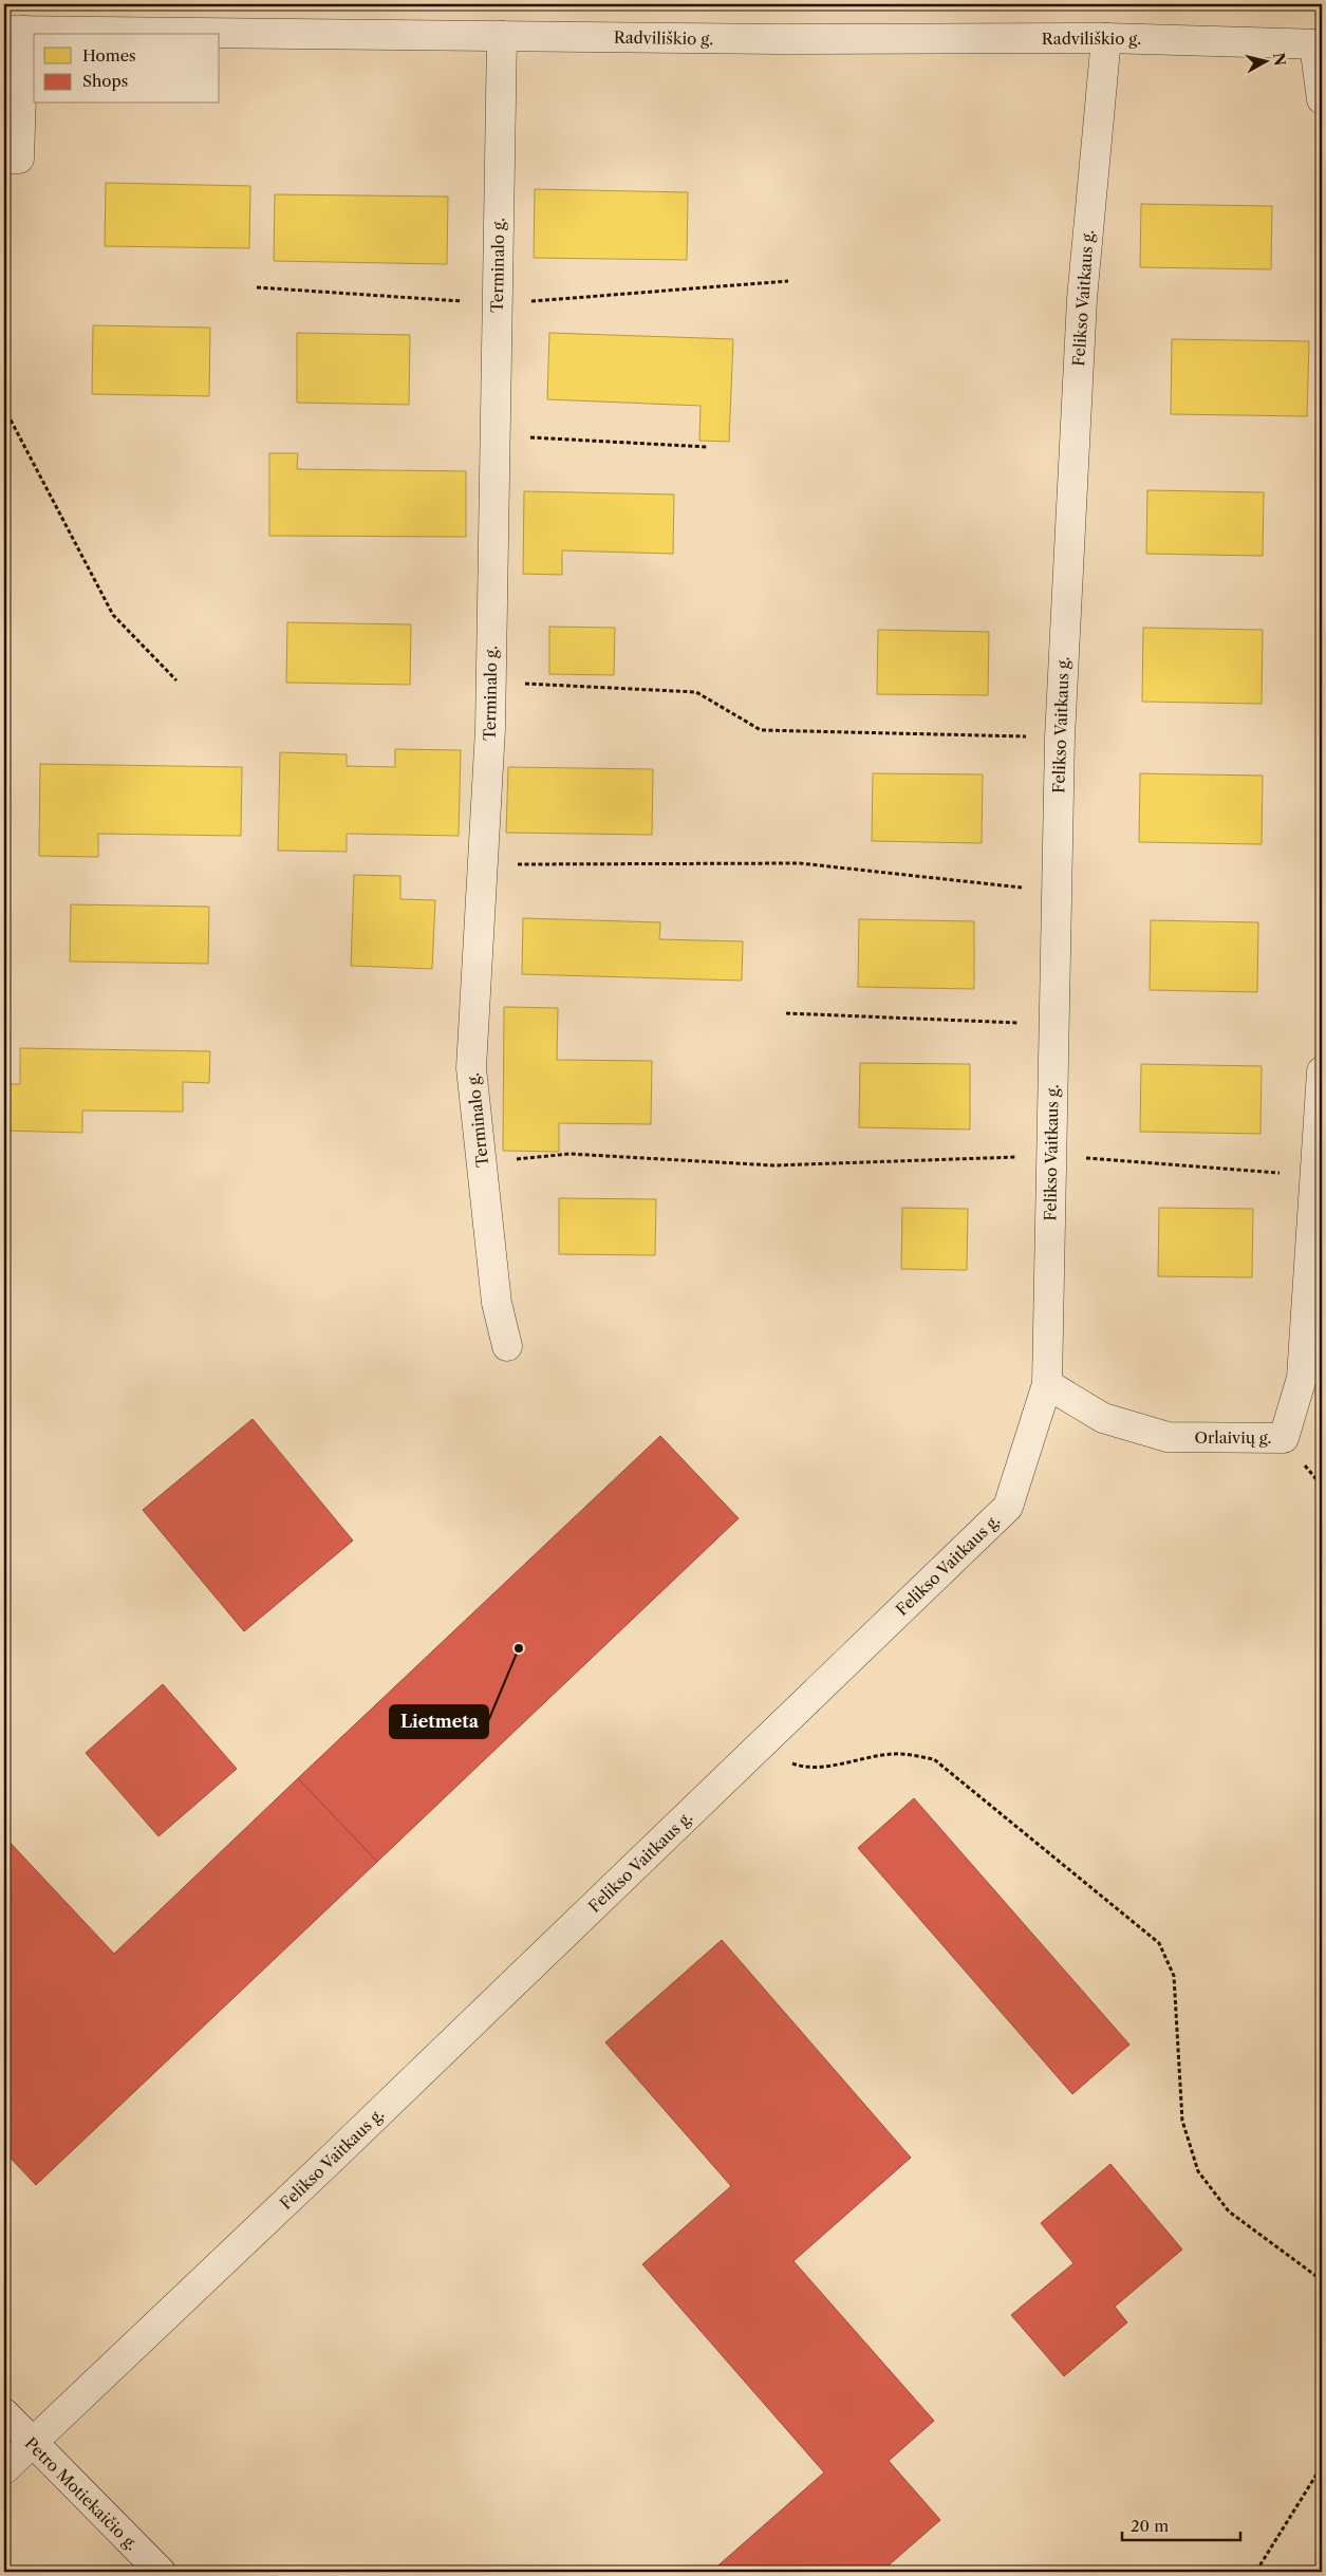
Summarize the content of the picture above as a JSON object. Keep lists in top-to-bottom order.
{
  "streets": {
    "street": [
      "Radviliškio g.",
      "Terminalo g.",
      "Felikso Vaitkaus g.",
      "Orlaivių g.",
      "Petro Motiekaičio g."
    ]
  },
  "crossings": [
    ["Radviliškio g.", "Terminalo g."],
    ["Radviliškio g.", "Felikso Vaitkaus g."],
    ["Felikso Vaitkaus g.", "Orlaivių g."],
    ["Felikso Vaitkaus g.", "Petro Motiekaičio g."]
  ],
  "places": ["Lietmeta"],
  "legend": ["Homes", "Shops"],
  "scale_bar": "20 m",
  "north": "right"
}
